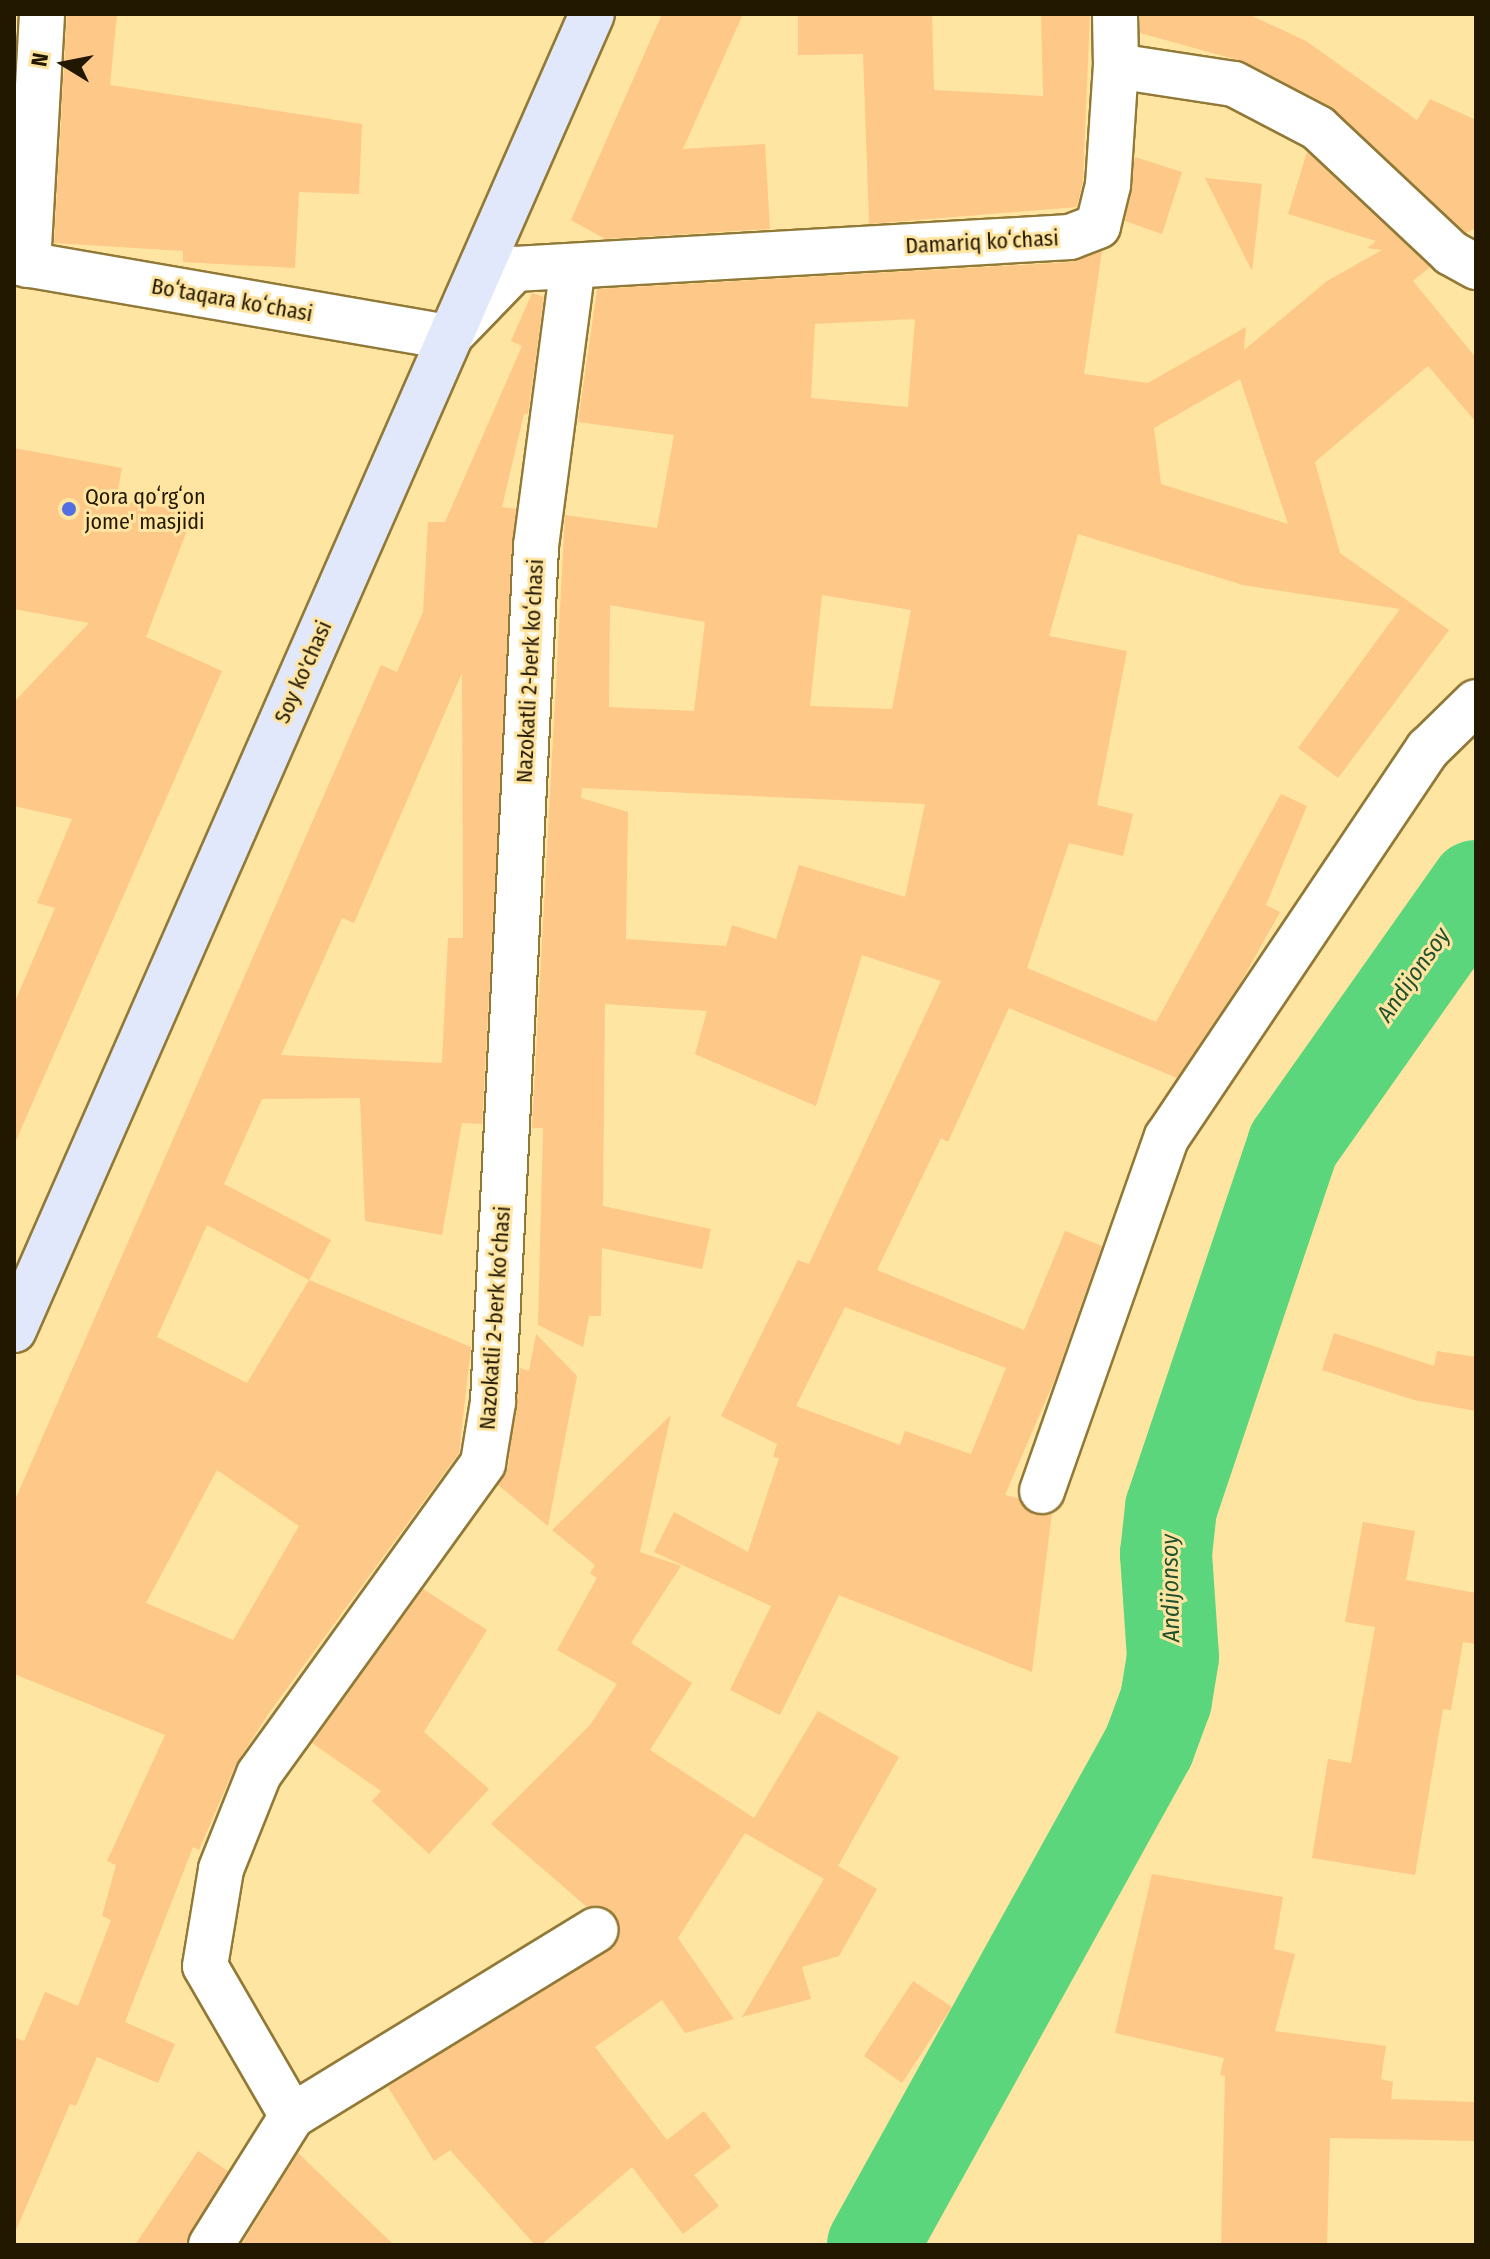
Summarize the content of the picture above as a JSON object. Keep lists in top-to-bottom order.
{
  "streets": {
    "main road": ["Soy ko'chasi"],
    "street": ["Damariq koʻchasi", "Boʻtaqara koʻchasi", "Nazokatli 2-berk koʻchasi"]
  },
  "crossings": [
    ["Damariq koʻchasi", "Boʻtaqara koʻchasi"],
    ["Damariq koʻchasi", "Nazokatli 2-berk koʻchasi"],
    ["Damariq koʻchasi", "Soy ko'chasi"],
    ["Boʻtaqara koʻchasi", "Soy ko'chasi"]
  ],
  "water": ["Andijonsoy"],
  "places": ["Qora qoʻrgʻon jome' masjidi"],
  "north": "left"
}
